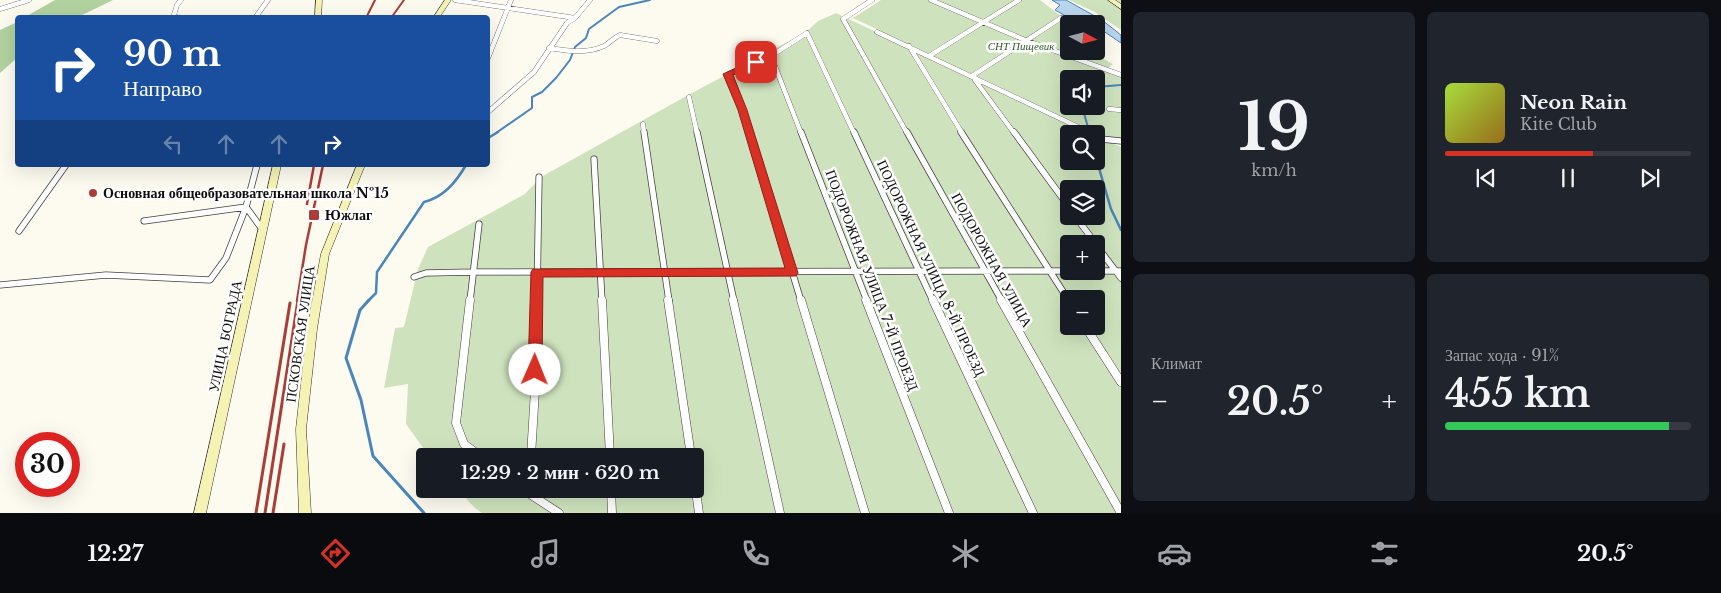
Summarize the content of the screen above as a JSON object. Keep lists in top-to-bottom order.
{
  "streets": {
    "street": [
      "ПОДОРОЖНАЯ УЛИЦА",
      "ПОДОРОЖНАЯ УЛИЦА 8-Й ПРОЕЗД",
      "ПОДОРОЖНАЯ УЛИЦА 7-Й ПРОЕЗД",
      "ПСКОВСКАЯ УЛИЦА",
      "УЛИЦА БОГРАДА"
    ]
  },
  "crossings": [
    ["ПОДОРОЖНАЯ УЛИЦА 8-Й ПРОЕЗД", "ПОДОРОЖНАЯ УЛИЦА 7-Й ПРОЕЗД"]
  ],
  "parks": ["СНТ Пищевик"],
  "places": {
    "other": ["Основная общеобразовательная школа №15"],
    "transit": ["Южлаг"]
  },
  "north": "right",
  "page": {
    "tile": [
      ["19", "km/h"],
      "Климат",
      ["Запас хода · 91%", "455 km"]
    ],
    "map_buttons": ["+", "−"],
    "turn": ["90 m", "Направо"],
    "song": ["Neon Rain", "Kite Club"],
    "heat": ["−", "20.5°", "+"],
    "limit": "30",
    "trip": "12:29 · 2 мин · 620 m",
    "tabs": ["12:27", "20.5°"]
  }
}
